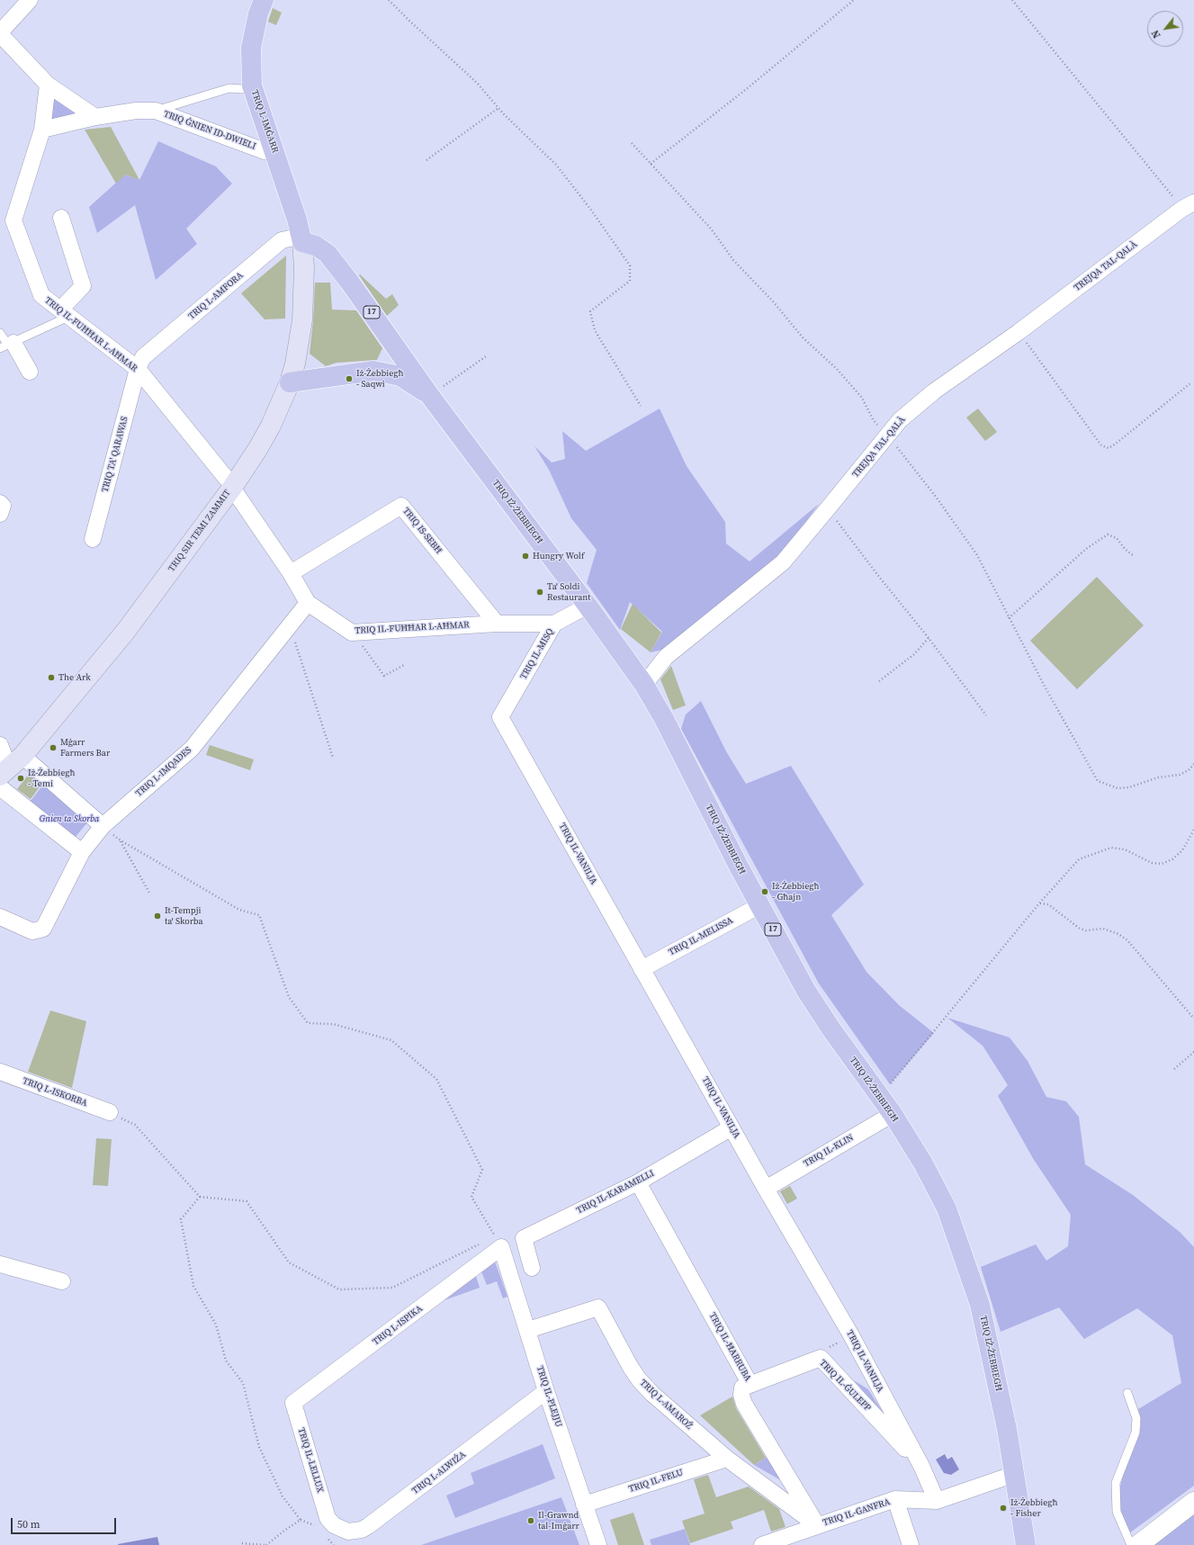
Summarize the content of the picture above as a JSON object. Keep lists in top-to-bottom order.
{
  "streets": {
    "main road": [
      "TRIQ L-IMĠARR",
      "17",
      "TRIQ IŻ-ŻEBBIEGĦ",
      "TRIQ SIR TEMI ZAMMIT"
    ],
    "street": [
      "TRIQ ĠNIEN ID-DWIELI",
      "TREJQA TAL-QALÀ",
      "TRIQ L-AMFORA",
      "TRIQ IL-FUĦĦAR L-AĦMAR",
      "TRIQ TA' QARAWAS",
      "TRIQ IS-SEBĦ",
      "TRIQ IL-MISQ",
      "TRIQ L-IMQADES",
      "TRIQ IL-VANILJA",
      "TRIQ IL-MELISSA",
      "TRIQ L-ISKORBA",
      "TRIQ IL-KLIN",
      "TRIQ IL-KARAMELLI",
      "TRIQ L-ISPIKA",
      "TRIQ IL-ĦARRUBA",
      "TRIQ IL-ĠULEPP",
      "TRIQ IL-PLEJJU",
      "TRIQ L-AMAROŻ",
      "TRIQ IL-LELLUX",
      "TRIQ L-ALWIŻA",
      "TRIQ IL-FELU",
      "TRIQ IL-GANFRA"
    ]
  },
  "crossings": [
    ["TRIQ L-IMĠARR", "TRIQ ĠNIEN ID-DWIELI"],
    ["TRIQ L-IMĠARR", "TRIQ L-AMFORA"],
    ["TRIQ L-IMĠARR", "TRIQ IŻ-ŻEBBIEGĦ"],
    ["TRIQ L-IMĠARR", "TRIQ SIR TEMI ZAMMIT"],
    ["TRIQ ĠNIEN ID-DWIELI", "TRIQ IL-FUĦĦAR L-AĦMAR"],
    ["TREJQA TAL-QALÀ", "TRIQ IŻ-ŻEBBIEGĦ"],
    ["TRIQ L-AMFORA", "TRIQ IL-FUĦĦAR L-AĦMAR"],
    ["TRIQ L-AMFORA", "TRIQ TA' QARAWAS"],
    ["TRIQ L-AMFORA", "TRIQ IŻ-ŻEBBIEGĦ"],
    ["TRIQ L-AMFORA", "TRIQ SIR TEMI ZAMMIT"],
    ["17", "TRIQ IŻ-ŻEBBIEGĦ"],
    ["17", "TRIQ SIR TEMI ZAMMIT"],
    ["TRIQ IL-FUĦĦAR L-AĦMAR", "TRIQ TA' QARAWAS"],
    ["TRIQ IL-FUĦĦAR L-AĦMAR", "TRIQ SIR TEMI ZAMMIT"],
    ["TRIQ IL-FUĦĦAR L-AĦMAR", "TRIQ IS-SEBĦ"],
    ["TRIQ IL-FUĦĦAR L-AĦMAR", "TRIQ IL-MISQ"],
    ["TRIQ IL-FUĦĦAR L-AĦMAR", "TRIQ L-IMQADES"],
    ["TRIQ IŻ-ŻEBBIEGĦ", "TRIQ SIR TEMI ZAMMIT"],
    ["TRIQ IŻ-ŻEBBIEGĦ", "TRIQ IL-MISQ"],
    ["TRIQ IŻ-ŻEBBIEGĦ", "TRIQ IL-MELISSA"],
    ["TRIQ IŻ-ŻEBBIEGĦ", "TRIQ IL-KLIN"],
    ["TRIQ IŻ-ŻEBBIEGĦ", "TRIQ IL-GANFRA"],
    ["TRIQ IL-MISQ", "TRIQ IL-VANILJA"],
    ["TRIQ IL-VANILJA", "TRIQ IL-MELISSA"],
    ["TRIQ IL-VANILJA", "TRIQ IL-KLIN"],
    ["TRIQ IL-VANILJA", "TRIQ IL-KARAMELLI"],
    ["TRIQ IL-VANILJA", "TRIQ IL-ĠULEPP"],
    ["TRIQ IL-VANILJA", "TRIQ IL-GANFRA"],
    ["TRIQ IL-KARAMELLI", "TRIQ IL-ĦARRUBA"],
    ["TRIQ L-ISPIKA", "TRIQ IL-PLEJJU"],
    ["TRIQ L-ISPIKA", "TRIQ IL-LELLUX"],
    ["TRIQ IL-ĦARRUBA", "TRIQ IL-ĠULEPP"],
    ["TRIQ IL-ĦARRUBA", "TRIQ L-AMAROŻ"],
    ["TRIQ IL-ĦARRUBA", "TRIQ IL-GANFRA"],
    ["TRIQ IL-PLEJJU", "TRIQ L-AMAROŻ"],
    ["TRIQ IL-PLEJJU", "TRIQ L-ALWIŻA"],
    ["TRIQ IL-PLEJJU", "TRIQ IL-FELU"],
    ["TRIQ L-AMAROŻ", "TRIQ IL-FELU"],
    ["TRIQ L-AMAROŻ", "TRIQ IL-GANFRA"],
    ["TRIQ IL-LELLUX", "TRIQ L-ALWIŻA"]
  ],
  "parks": ["Gnien ta Skorba"],
  "places": [
    "Iż-Żebbiegħ - Saqwi",
    "Hungry Wolf",
    "Ta' Soldi Restaurant",
    "The Ark",
    "Mġarr Farmers Bar",
    "Iż-Żebbiegħ - Temi",
    "Iż-Żebbiegħ - Għajn",
    "It-Tempji ta' Skorba",
    "Iż-Żebbiegħ - Fisher",
    "Il-Grawnd tal-Imġarr"
  ],
  "scale_bar": "50 m",
  "north": "bottom left"
}
